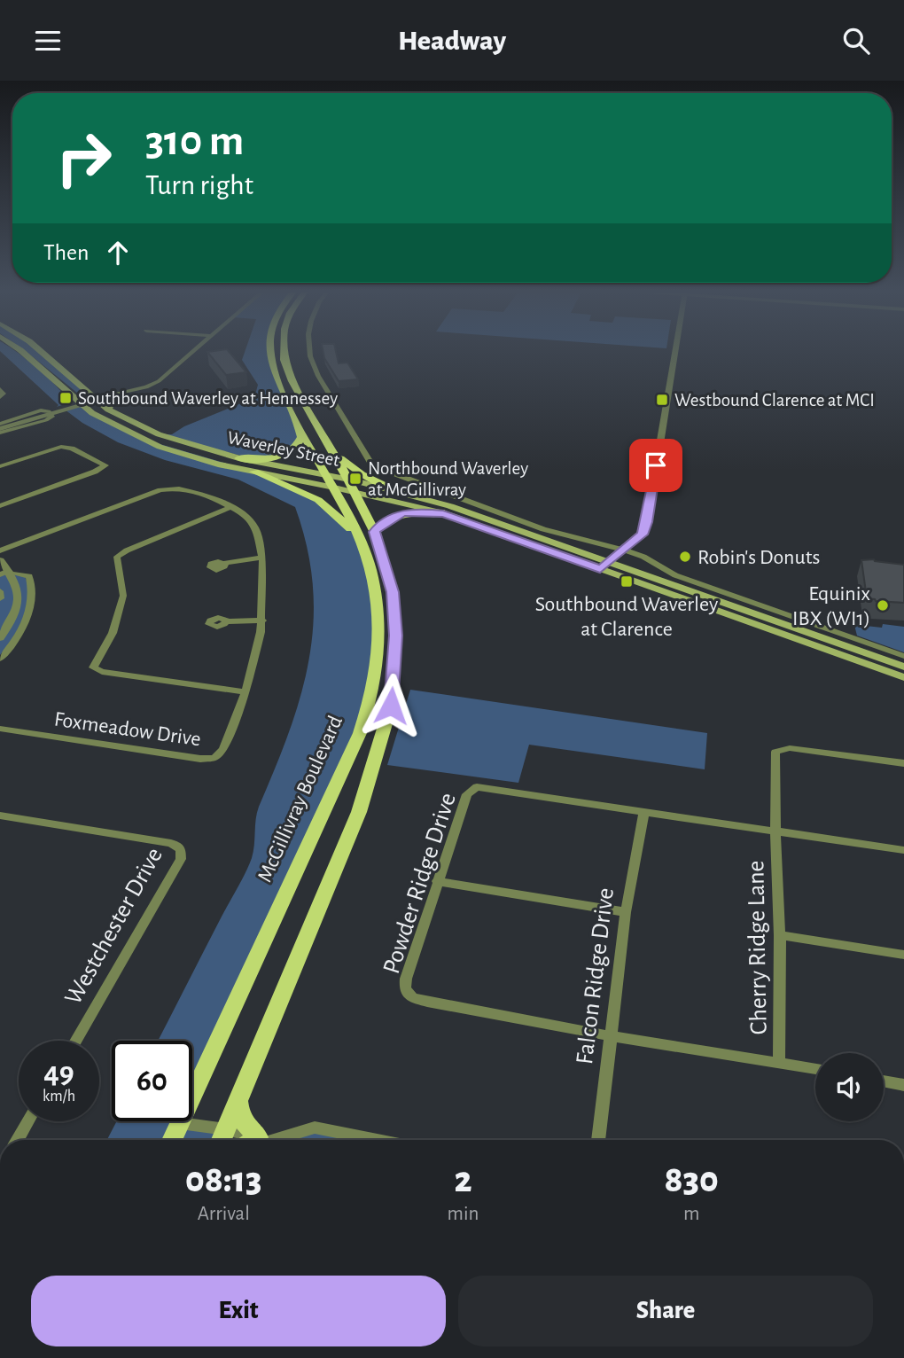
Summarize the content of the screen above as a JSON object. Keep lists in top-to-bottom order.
{
  "streets": {
    "main road": ["Waverley Street", "McGillivray Boulevard"],
    "street": [
      "Foxmeadow Drive",
      "Powder Ridge Drive",
      "Westchester Drive",
      "Cherry Ridge Lane",
      "Falcon Ridge Drive"
    ]
  },
  "crossings": [
    ["Waverley Street", "McGillivray Boulevard"],
    ["Powder Ridge Drive", "Cherry Ridge Lane"],
    ["Powder Ridge Drive", "Falcon Ridge Drive"]
  ],
  "places": {
    "transit": [
      "Southbound Waverley at Hennessey",
      "Westbound Clarence at MCI",
      "Northbound Waverley at McGillivray",
      "Southbound Waverley at Clarence"
    ],
    "other": ["Robin's Donuts", "Equinix IBX (WI1)"]
  },
  "page": {
    "header": "Headway",
    "turn": ["310 m", "Turn right"],
    "then": "Then",
    "speed": "49 km/h",
    "limit": "60",
    "eta": [
      "08:13",
      "Arrival",
      "2",
      "min",
      "830",
      "m"
    ],
    "buttons": ["Exit", "Share"]
  }
}
